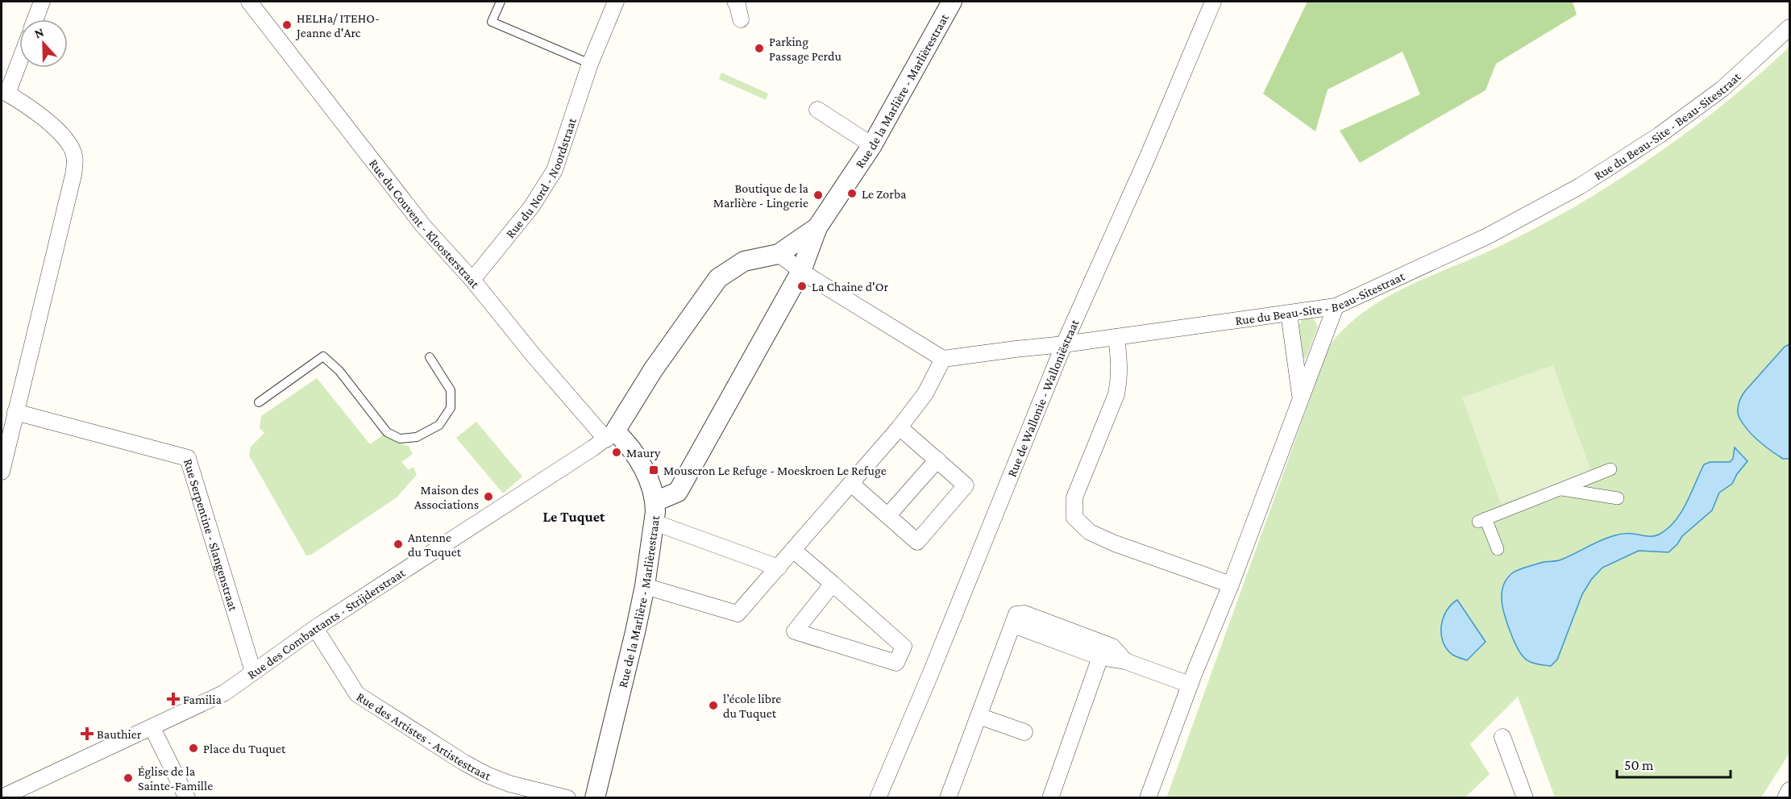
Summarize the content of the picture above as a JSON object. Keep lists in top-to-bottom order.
{
  "streets": {
    "street": [
      "Rue de la Marlière - Marlièrestraat",
      "Rue du Beau-Site - Beau-Sitestraat",
      "Rue du Nord - Noordstraat",
      "Rue du Couvent - Kloosterstraat",
      "Rue de Wallonie - Walloniëstraat",
      "Rue Serpentine - Slangenstraat",
      "Rue des Combattants - Strijderstraat",
      "Rue des Artistes - Artistestraat"
    ]
  },
  "crossings": [
    ["Rue de la Marlière - Marlièrestraat", "Rue du Couvent - Kloosterstraat"],
    ["Rue de la Marlière - Marlièrestraat", "Rue des Combattants - Strijderstraat"],
    ["Rue du Beau-Site - Beau-Sitestraat", "Rue de Wallonie - Walloniëstraat"],
    ["Rue du Nord - Noordstraat", "Rue du Couvent - Kloosterstraat"],
    ["Rue du Couvent - Kloosterstraat", "Rue des Combattants - Strijderstraat"],
    ["Rue Serpentine - Slangenstraat", "Rue des Combattants - Strijderstraat"],
    ["Rue des Combattants - Strijderstraat", "Rue des Artistes - Artistestraat"]
  ],
  "districts": ["Le Tuquet"],
  "places": {
    "other": [
      "HELHa/ ITEHO- Jeanne d'Arc",
      "Parking Passage Perdu",
      "Le Zorba",
      "Boutique de la Marlière - Lingerie",
      "La Chaine d'Or",
      "Maury",
      "Maison des Associations",
      "Antenne du Tuquet",
      "l’école libre du Tuquet",
      "Place du Tuquet",
      "Église de la Sainte-Famille"
    ],
    "transit": ["Mouscron Le Refuge - Moeskroen Le Refuge"],
    "health": ["Familia", "Bauthier"]
  },
  "scale_bar": "50 m",
  "north": "top"
}
